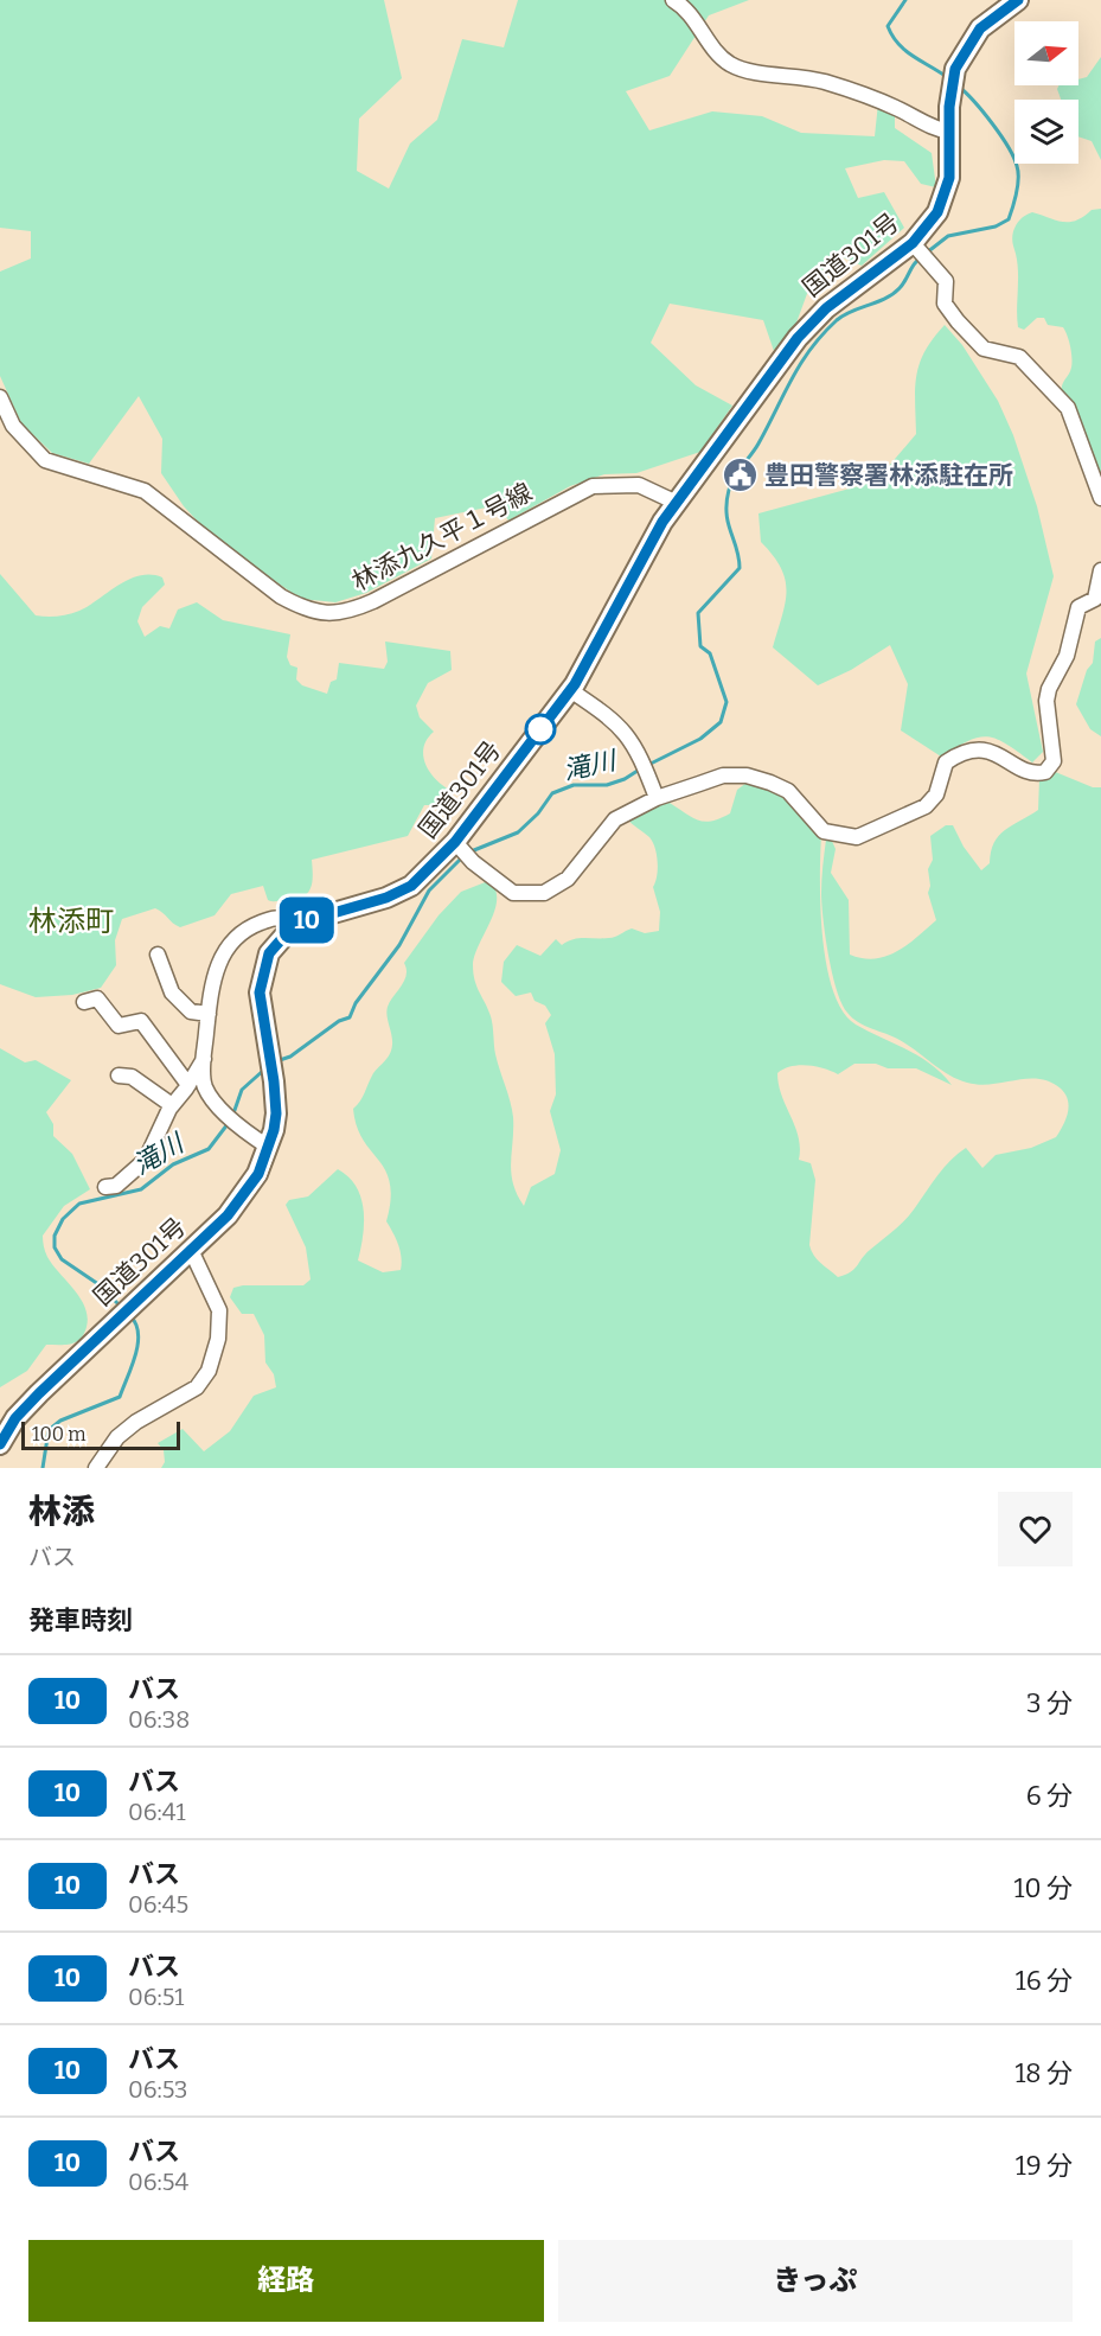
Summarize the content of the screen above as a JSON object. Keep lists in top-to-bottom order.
{
  "streets": {
    "highway": ["国道301号"],
    "street": ["林添九久平１号線"]
  },
  "crossings": [
    ["国道301号", "林添九久平１号線"]
  ],
  "districts": ["林添町"],
  "water": ["滝川"],
  "places": {
    "public building": ["豊田警察署林添駐在所"]
  },
  "lines": ["bus line 10"],
  "scale_bar": "100 m",
  "north": "right",
  "page": {
    "on_map": "10",
    "scale": "100 m",
    "heading": [
      ["林添", "バス"],
      "発車時刻"
    ],
    "list": [
      {
        "mark": "10",
        "name": "バス",
        "note": "06:38",
        "value": "3 分"
      },
      {
        "mark": "10",
        "name": "バス",
        "note": "06:41",
        "value": "6 分"
      },
      {
        "mark": "10",
        "name": "バス",
        "note": "06:45",
        "value": "10 分"
      },
      {
        "mark": "10",
        "name": "バス",
        "note": "06:51",
        "value": "16 分"
      },
      {
        "mark": "10",
        "name": "バス",
        "note": "06:53",
        "value": "18 分"
      },
      {
        "mark": "10",
        "name": "バス",
        "note": "06:54",
        "value": "19 分"
      }
    ],
    "buttons": ["経路", "きっぷ"]
  }
}
